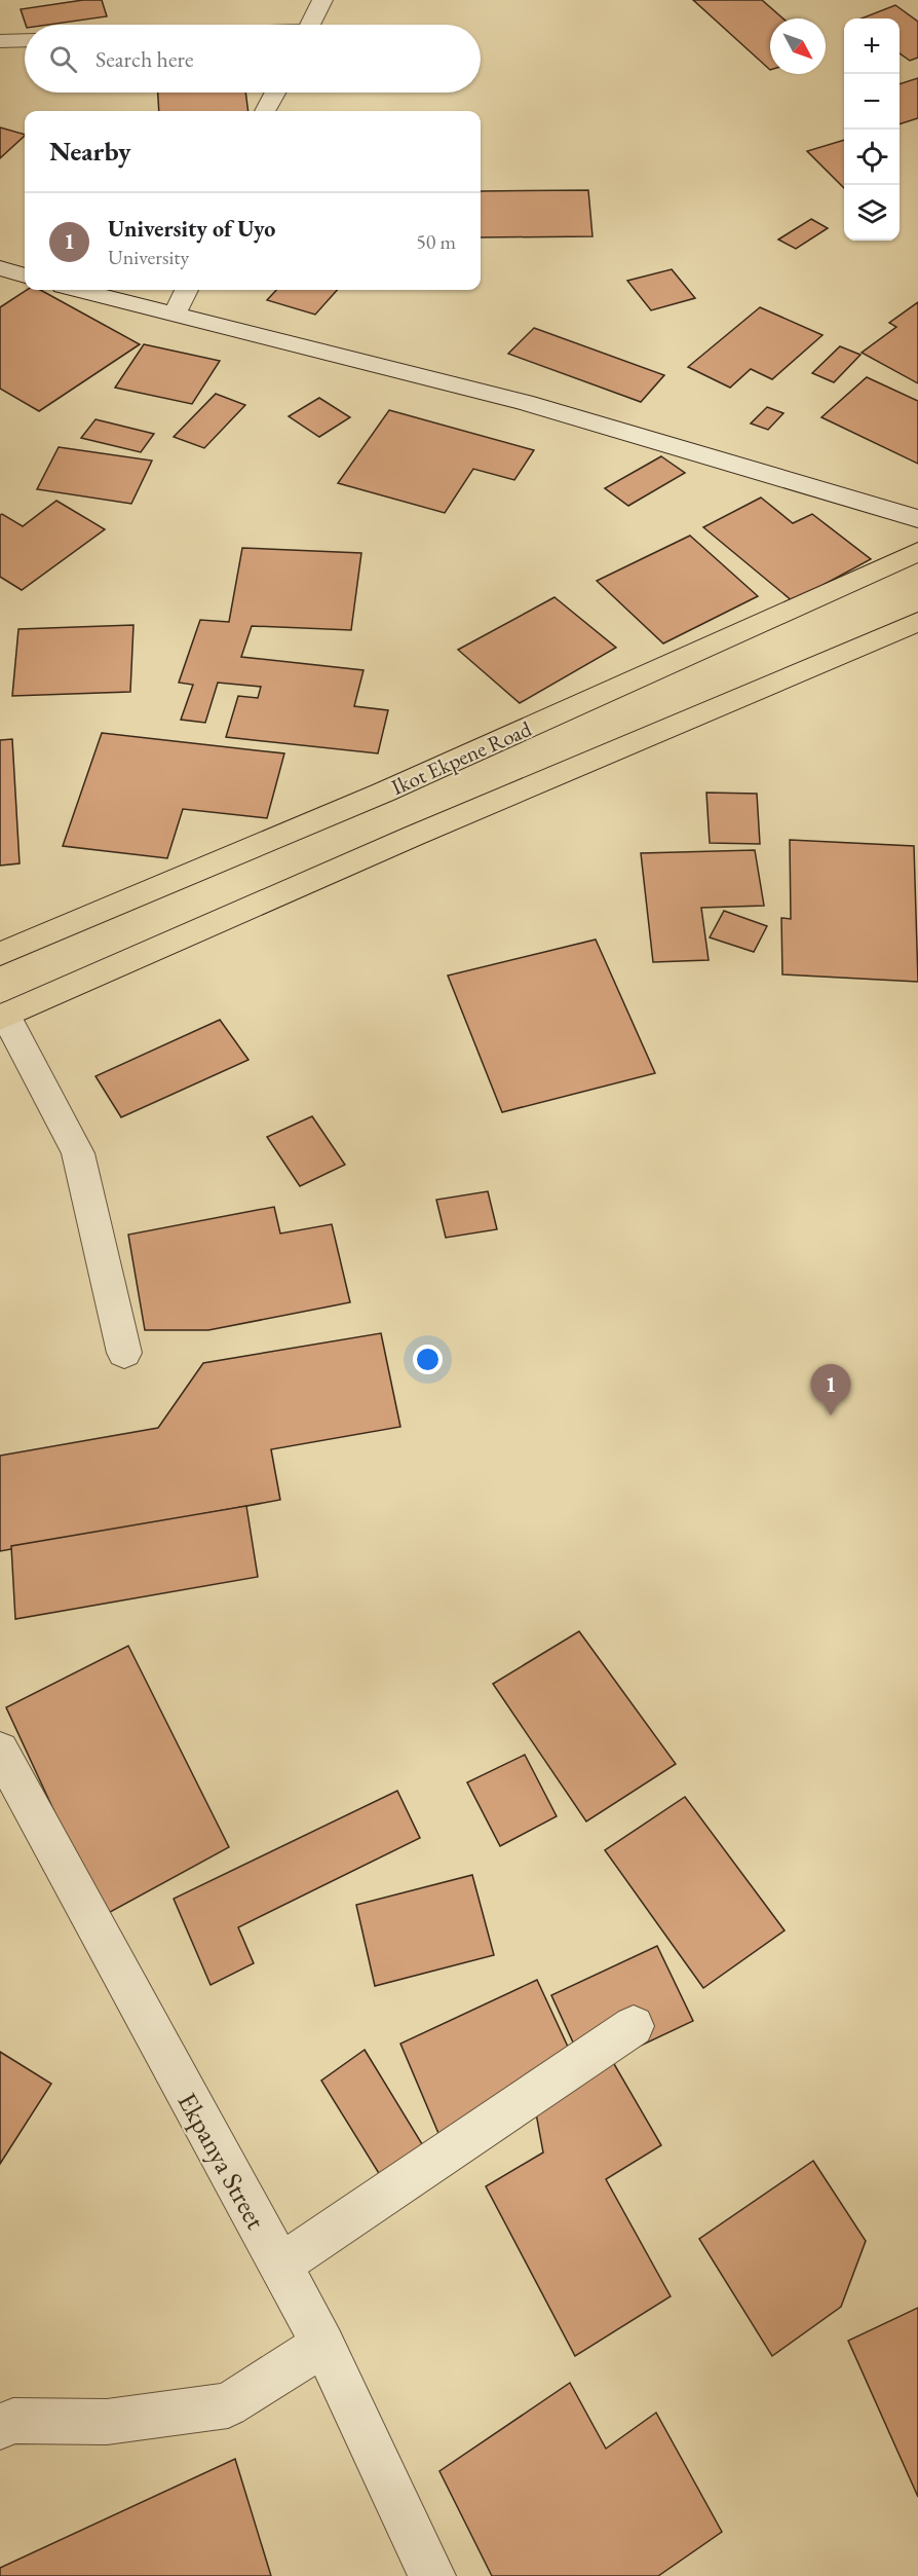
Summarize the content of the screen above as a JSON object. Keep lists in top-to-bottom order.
{
  "streets": {
    "highway": ["Ikot Ekpene Road"],
    "street": ["Ekpanya Street"]
  },
  "north": "bottom right",
  "page": {
    "map_buttons": ["+", "−"],
    "search": "Search here",
    "heading": "Nearby",
    "list": [
      {
        "mark": "1",
        "name": "University of Uyo",
        "note": "University",
        "value": "50 m"
      }
    ],
    "pins": "1"
  }
}
